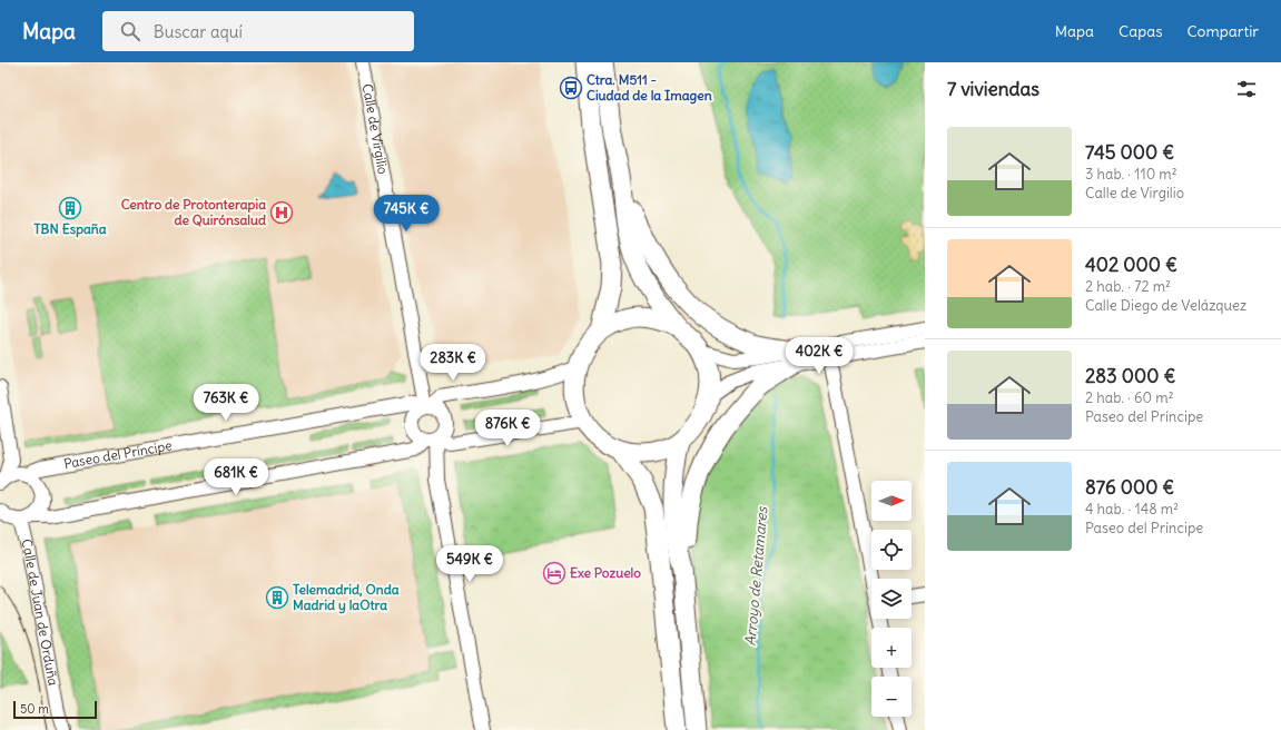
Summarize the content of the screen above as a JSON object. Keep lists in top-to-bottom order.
{
  "streets": {
    "street": ["Calle de Virgilio", "Paseo del Príncipe", "Calle de Juan de Orduña"]
  },
  "crossings": [
    ["Calle de Virgilio", "Paseo del Príncipe"]
  ],
  "water": ["Arroyo de Retamares"],
  "places": {
    "bus stop": ["Ctra. M511 - Ciudad de la Imagen"],
    "building": ["TBN España", "Telemadrid, Onda Madrid y laOtra"],
    "hospital": ["Centro de Protonterapia de Quirónsalud"],
    "hotel": ["Exe Pozuelo"]
  },
  "scale_bar": "50 m",
  "north": "right",
  "page": {
    "header": "Mapa",
    "search": "Buscar aquí",
    "nav": ["Mapa", "Capas", "Compartir"],
    "heading": "7 viviendas",
    "list": [
      {
        "name": "745 000 €",
        "note": "3 hab. · 110 m² · Calle de Virgilio"
      },
      {
        "name": "402 000 €",
        "note": "2 hab. · 72 m² · Calle Diego de Velázquez"
      },
      {
        "name": "283 000 €",
        "note": "2 hab. · 60 m² · Paseo del Príncipe"
      },
      {
        "name": "876 000 €",
        "note": "4 hab. · 148 m² · Paseo del Príncipe"
      }
    ],
    "price": [
      "745K €",
      "402K €",
      "283K €",
      "763K €",
      "876K €",
      "681K €",
      "549K €"
    ],
    "map_buttons": ["+", "−"],
    "scale": "50 m"
  }
}
